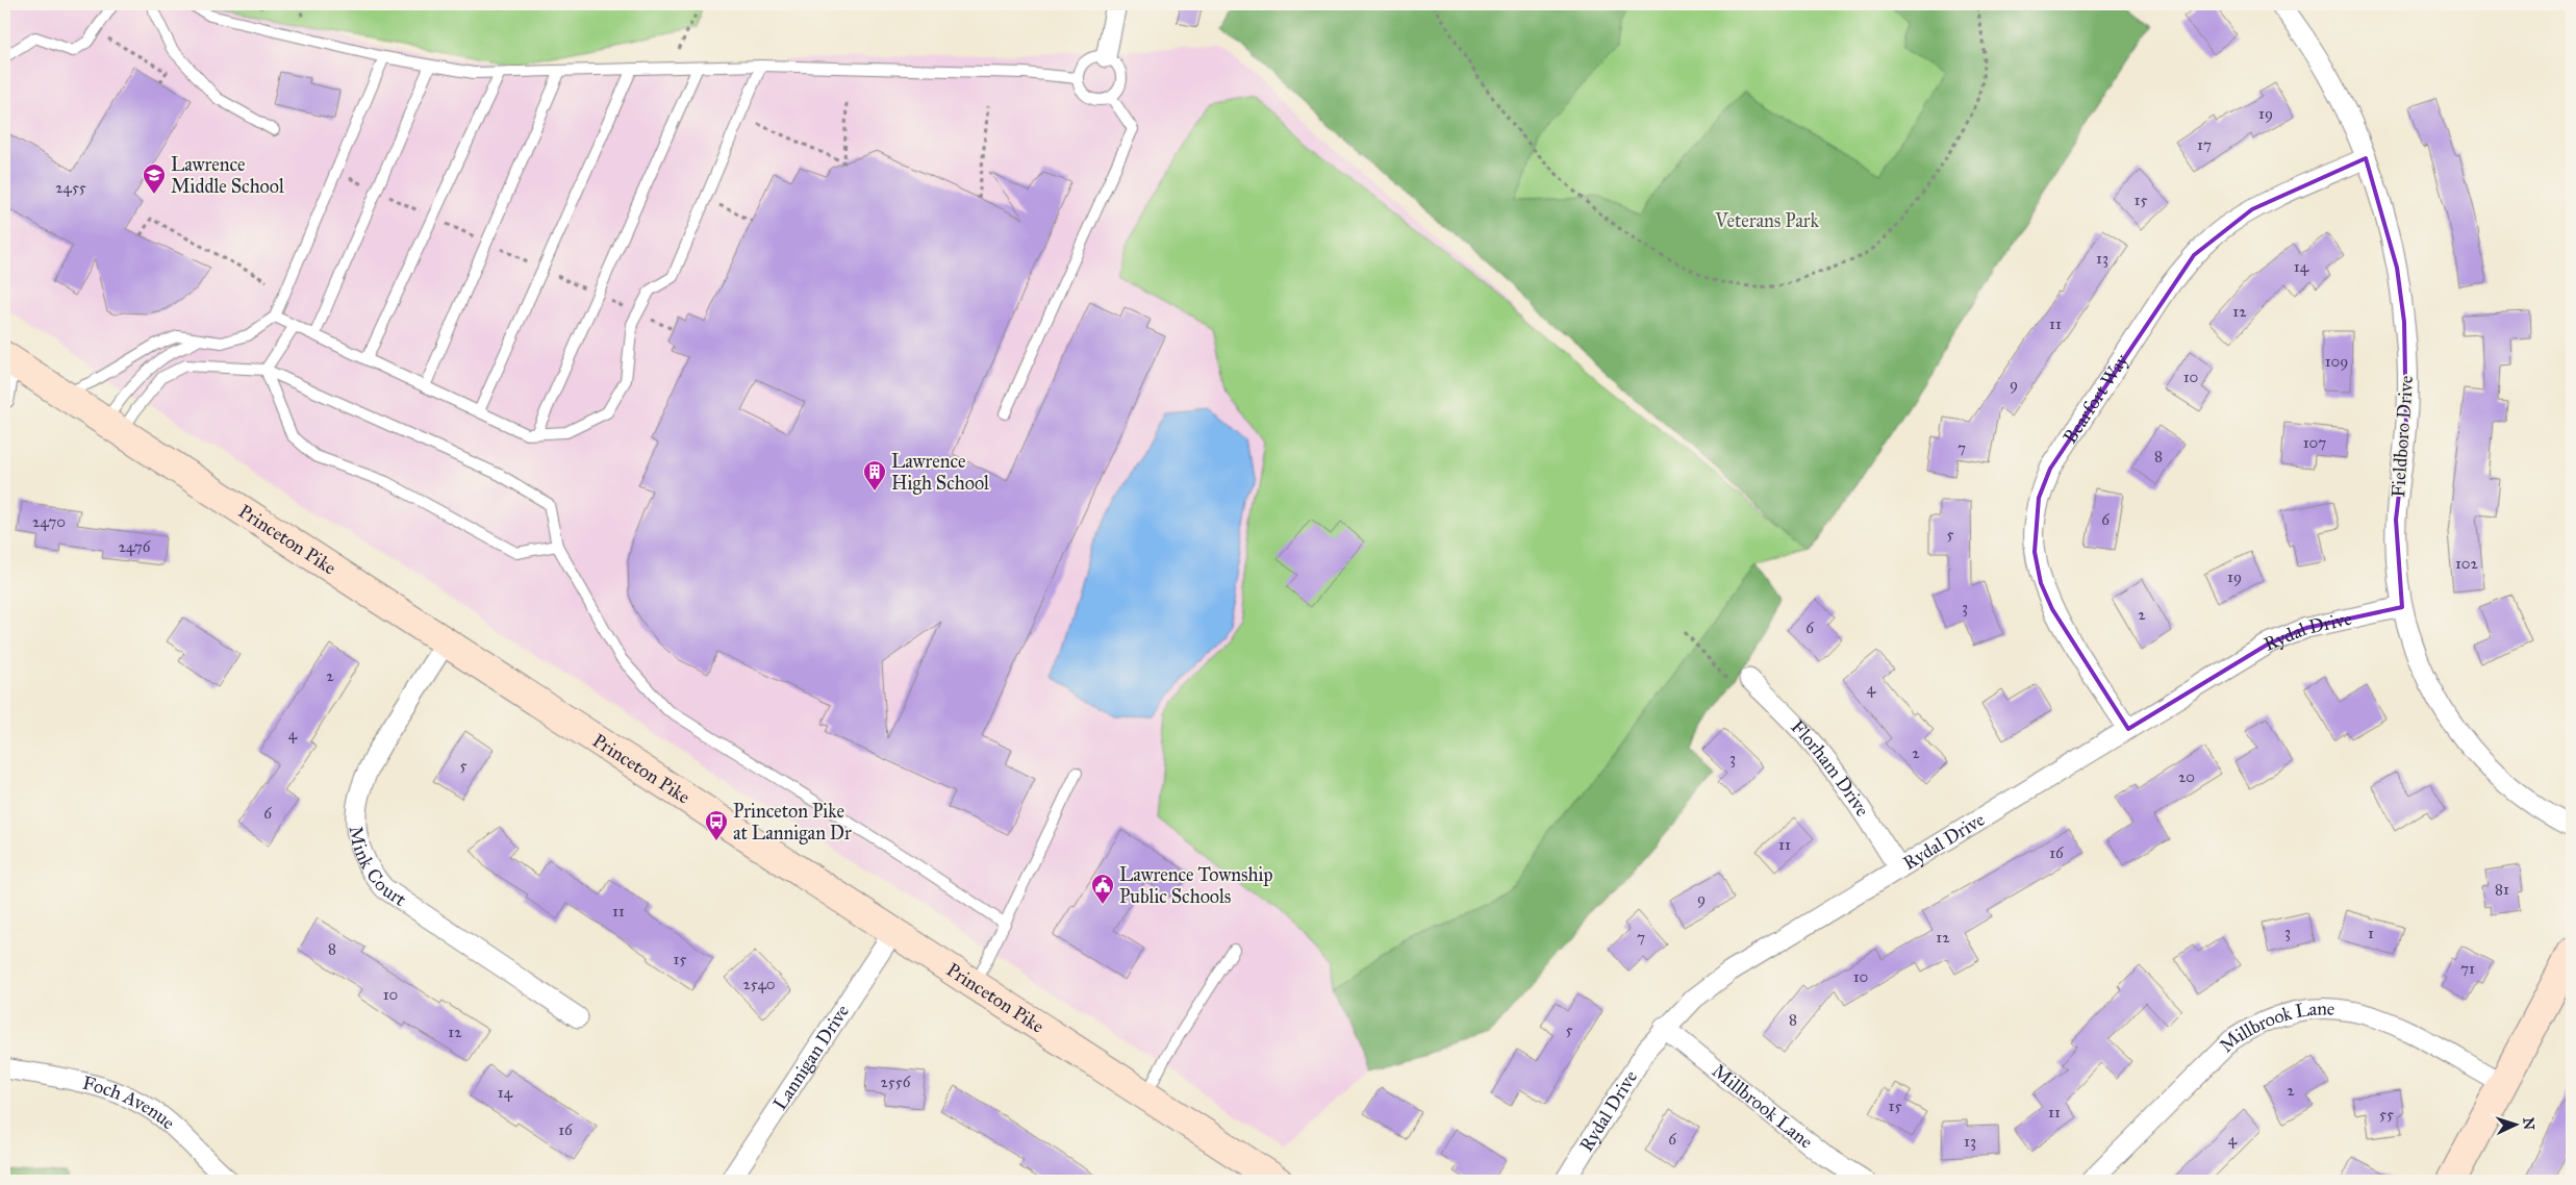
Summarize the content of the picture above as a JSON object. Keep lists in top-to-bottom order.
{
  "streets": {
    "main road": ["Princeton Pike"],
    "street": [
      "Bearfort Way",
      "Fieldboro Drive",
      "Rydal Drive",
      "Florham Drive",
      "Mink Court",
      "Millbrook Lane",
      "Lannigan Drive",
      "Foch Avenue"
    ]
  },
  "crossings": [
    ["Bearfort Way", "Fieldboro Drive"],
    ["Bearfort Way", "Rydal Drive"],
    ["Fieldboro Drive", "Rydal Drive"],
    ["Princeton Pike", "Mink Court"],
    ["Princeton Pike", "Lannigan Drive"],
    ["Rydal Drive", "Florham Drive"],
    ["Rydal Drive", "Millbrook Lane"]
  ],
  "parks": ["Veterans Park"],
  "places": {
    "school or university": ["Lawrence Middle School"],
    "building": ["Lawrence High School"],
    "bus stop": ["Princeton Pike at Lannigan Dr"],
    "public building": ["Lawrence Township Public Schools"]
  },
  "house_numbers": [
    "19",
    "17",
    "2455",
    "15",
    "13",
    "14",
    "12",
    "11",
    "109",
    "10",
    "9",
    "107",
    "7",
    "8",
    "6",
    "2470",
    "5",
    "2476",
    "102",
    "19",
    "3",
    "2",
    "6",
    "2",
    "4",
    "4",
    "2",
    "3",
    "5",
    "20",
    "6",
    "11",
    "16",
    "81",
    "9",
    "11",
    "3",
    "1",
    "7",
    "12",
    "8",
    "15",
    "71",
    "10",
    "2540",
    "10",
    "8",
    "5",
    "12",
    "2556",
    "2",
    "14",
    "15",
    "11",
    "55",
    "16",
    "6",
    "4",
    "13"
  ],
  "north": "right"
}
